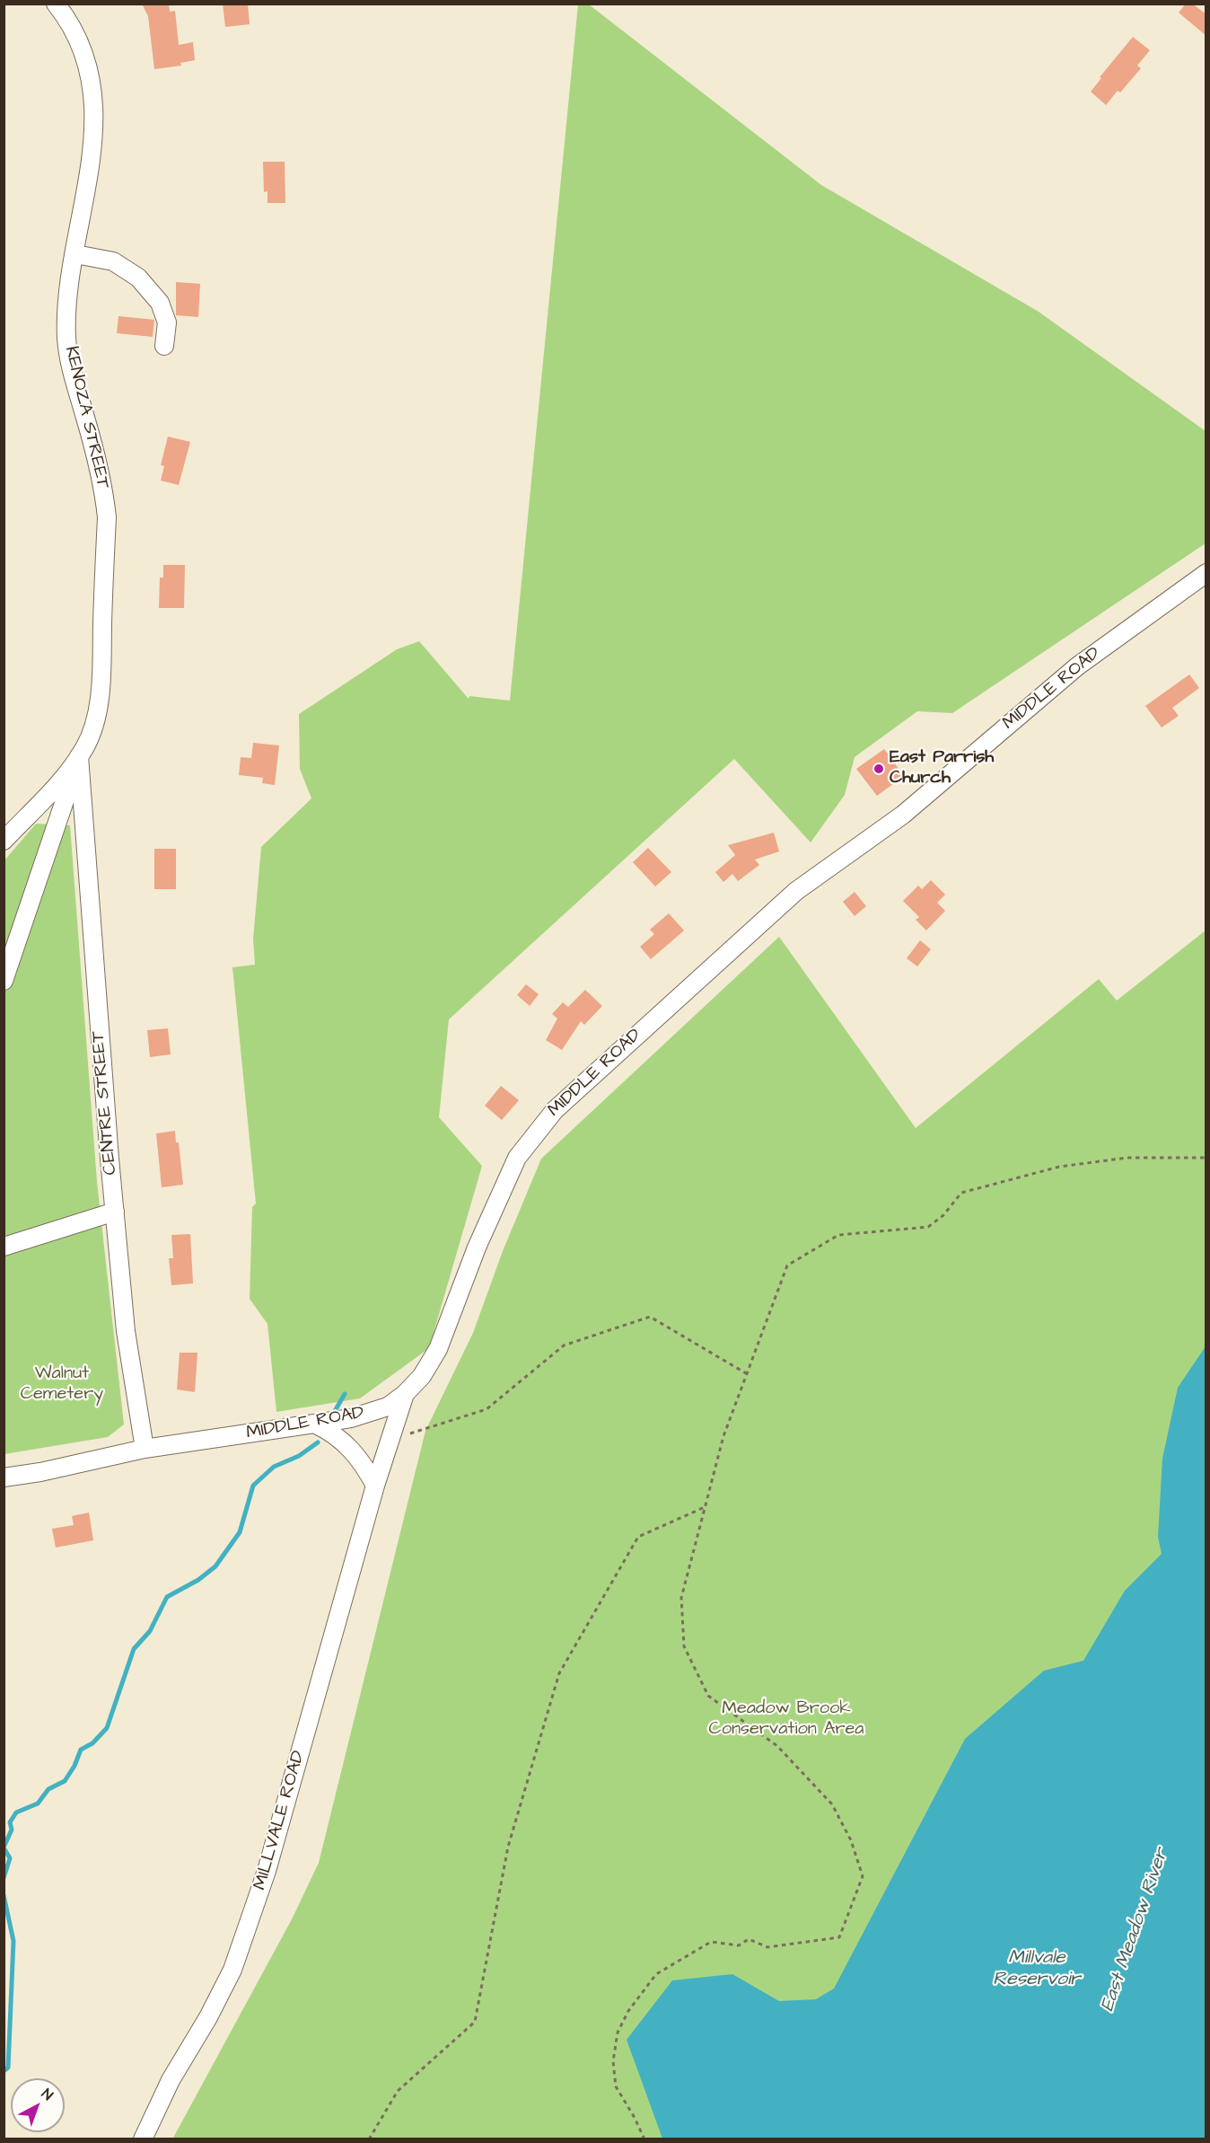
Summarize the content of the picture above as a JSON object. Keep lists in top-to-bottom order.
{
  "streets": {
    "street": [
      "KENOZA STREET",
      "MIDDLE ROAD",
      "CENTRE STREET",
      "MILLVALE ROAD"
    ]
  },
  "crossings": [
    ["KENOZA STREET", "CENTRE STREET"],
    ["MIDDLE ROAD", "CENTRE STREET"],
    ["MIDDLE ROAD", "MILLVALE ROAD"]
  ],
  "water": ["East Meadow River", "Millvale Reservoir"],
  "parks": ["Walnut Cemetery", "Meadow Brook Conservation Area"],
  "places": ["East Parrish Church"],
  "north": "top right"
}
